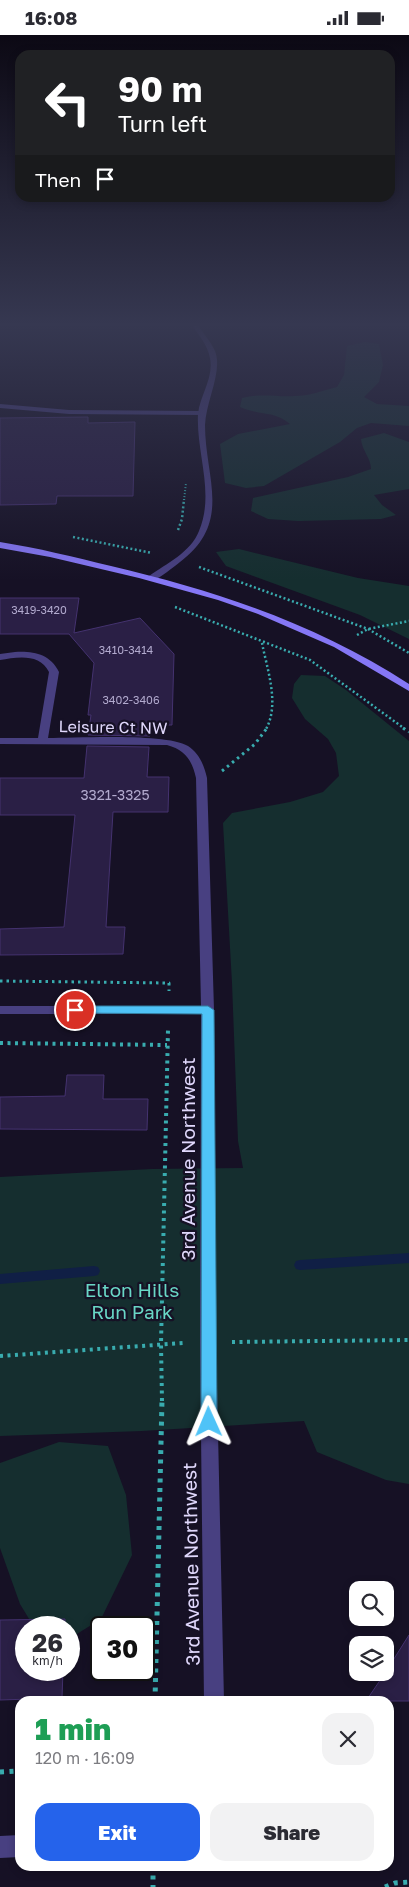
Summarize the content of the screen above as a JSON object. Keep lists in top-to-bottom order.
{
  "streets": {
    "street": ["Leisure Ct NW", "3rd Avenue Northwest"]
  },
  "crossings": [
    ["Leisure Ct NW", "3rd Avenue Northwest"]
  ],
  "parks": ["Elton Hills Run Park"],
  "house_numbers": [
    "3419-3420",
    "3410-3414",
    "3402-3406",
    "3321-3325"
  ],
  "page": {
    "status": "16:08",
    "turn": ["90 m", "Turn left"],
    "then": "Then",
    "speed": "26 km/h",
    "limit": "30",
    "heading": ["1 min", "120 m · 16:09"],
    "buttons": ["Exit", "Share"]
  }
}
